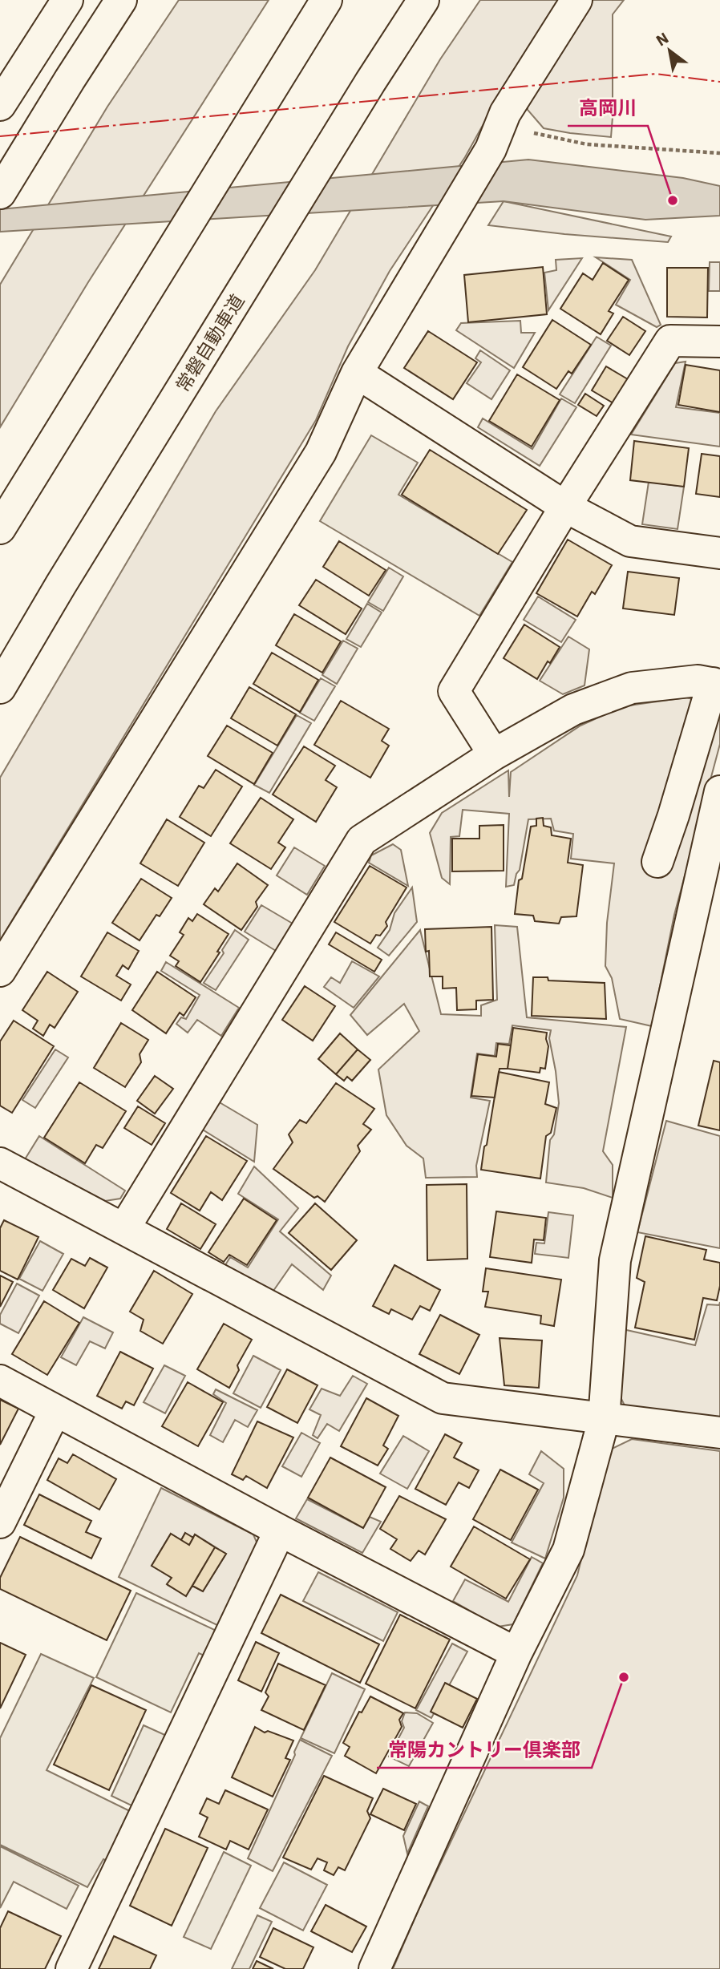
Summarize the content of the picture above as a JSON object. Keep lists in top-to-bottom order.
{
  "streets": {
    "main road": ["常磐自動車道"]
  },
  "places": ["高岡川", "常陽カントリー倶楽部"],
  "north": "top left"
}
